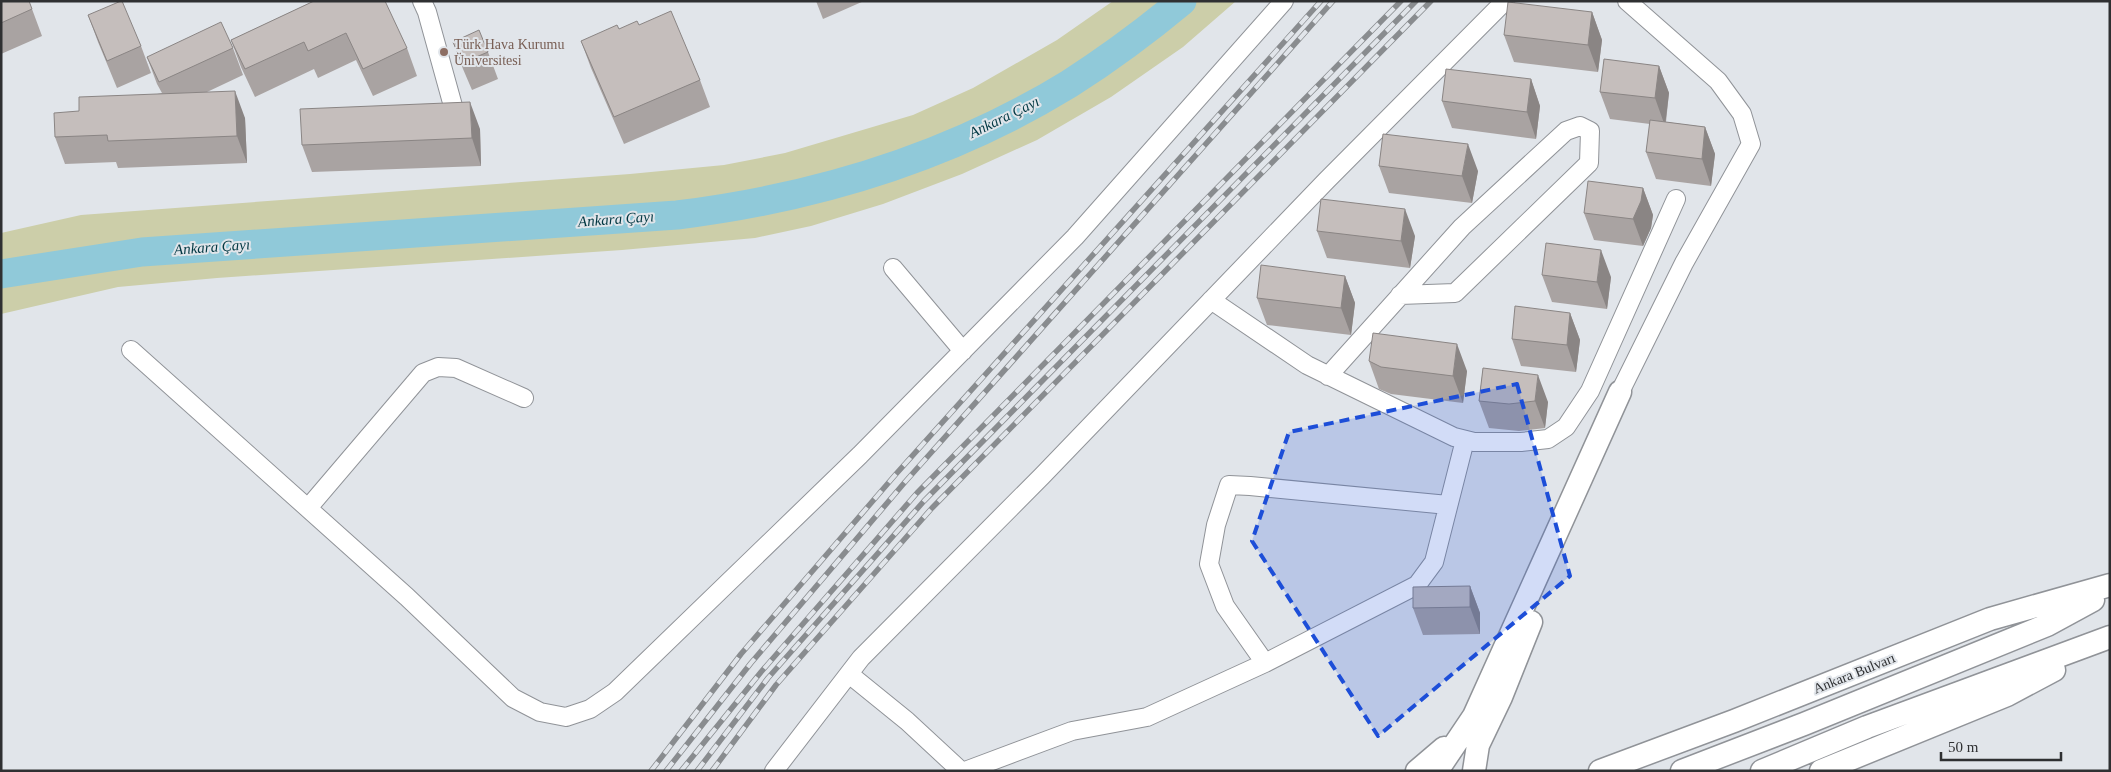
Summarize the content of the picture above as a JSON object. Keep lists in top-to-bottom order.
{
  "streets": {
    "main road": ["Ankara Bulvarı"]
  },
  "water": ["Ankara Çayı"],
  "places": ["Türk Hava Kurumu Üniversitesi"],
  "scale_bar": "50 m"
}
